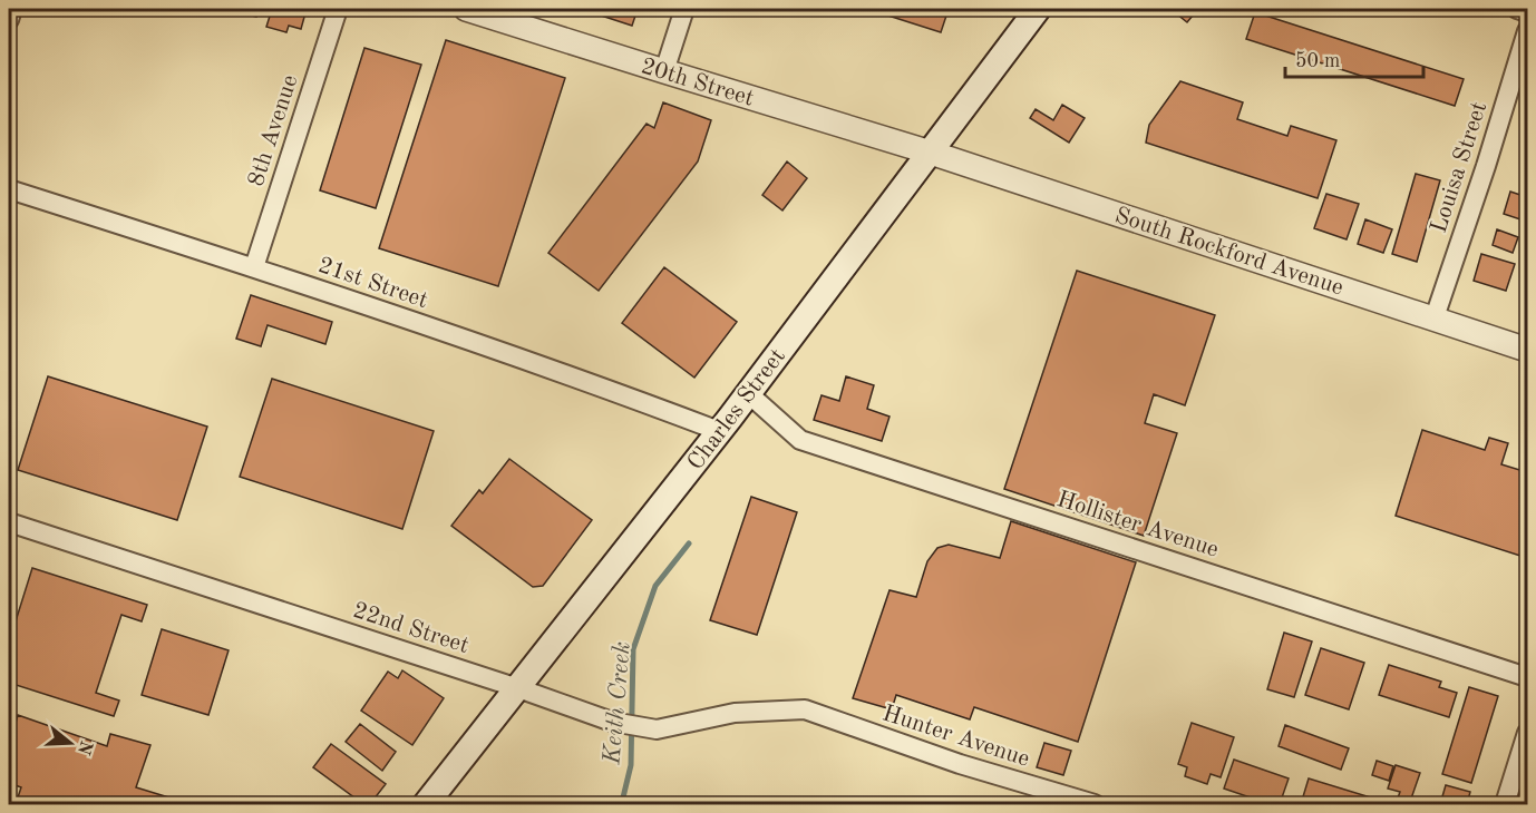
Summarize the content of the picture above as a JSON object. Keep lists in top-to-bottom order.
{
  "streets": {
    "main road": ["Charles Street"],
    "street": [
      "20th Street",
      "8th Avenue",
      "Louisa Street",
      "South Rockford Avenue",
      "21st Street",
      "Hollister Avenue",
      "22nd Street",
      "Hunter Avenue"
    ]
  },
  "crossings": [
    ["20th Street", "South Rockford Avenue"],
    ["20th Street", "Charles Street"],
    ["8th Avenue", "21st Street"],
    ["Louisa Street", "South Rockford Avenue"],
    ["South Rockford Avenue", "Charles Street"],
    ["21st Street", "Charles Street"],
    ["Charles Street", "Hollister Avenue"],
    ["Charles Street", "22nd Street"],
    ["22nd Street", "Hunter Avenue"]
  ],
  "water": ["Keith Creek"],
  "scale_bar": "50 m",
  "north": "right"
}
